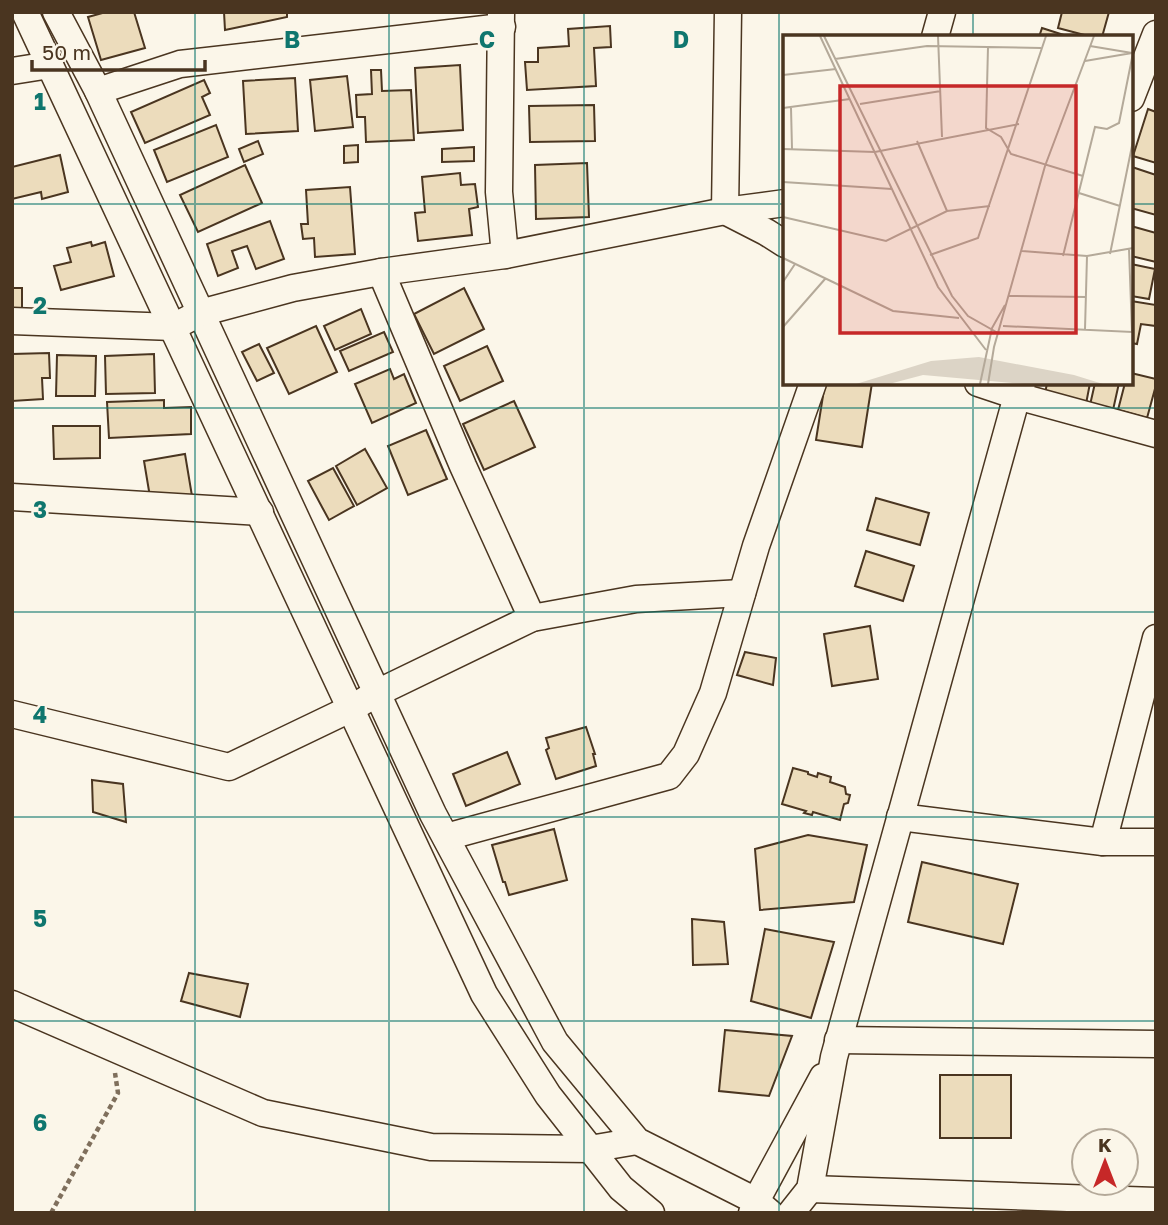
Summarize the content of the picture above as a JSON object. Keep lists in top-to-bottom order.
{
  "scale_bar": "50 m",
  "north": "top",
  "grid": {
    "columns": ["B", "C", "D"],
    "rows": [
      "1",
      "2",
      "3",
      "4",
      "5",
      "6"
    ]
  }
}
